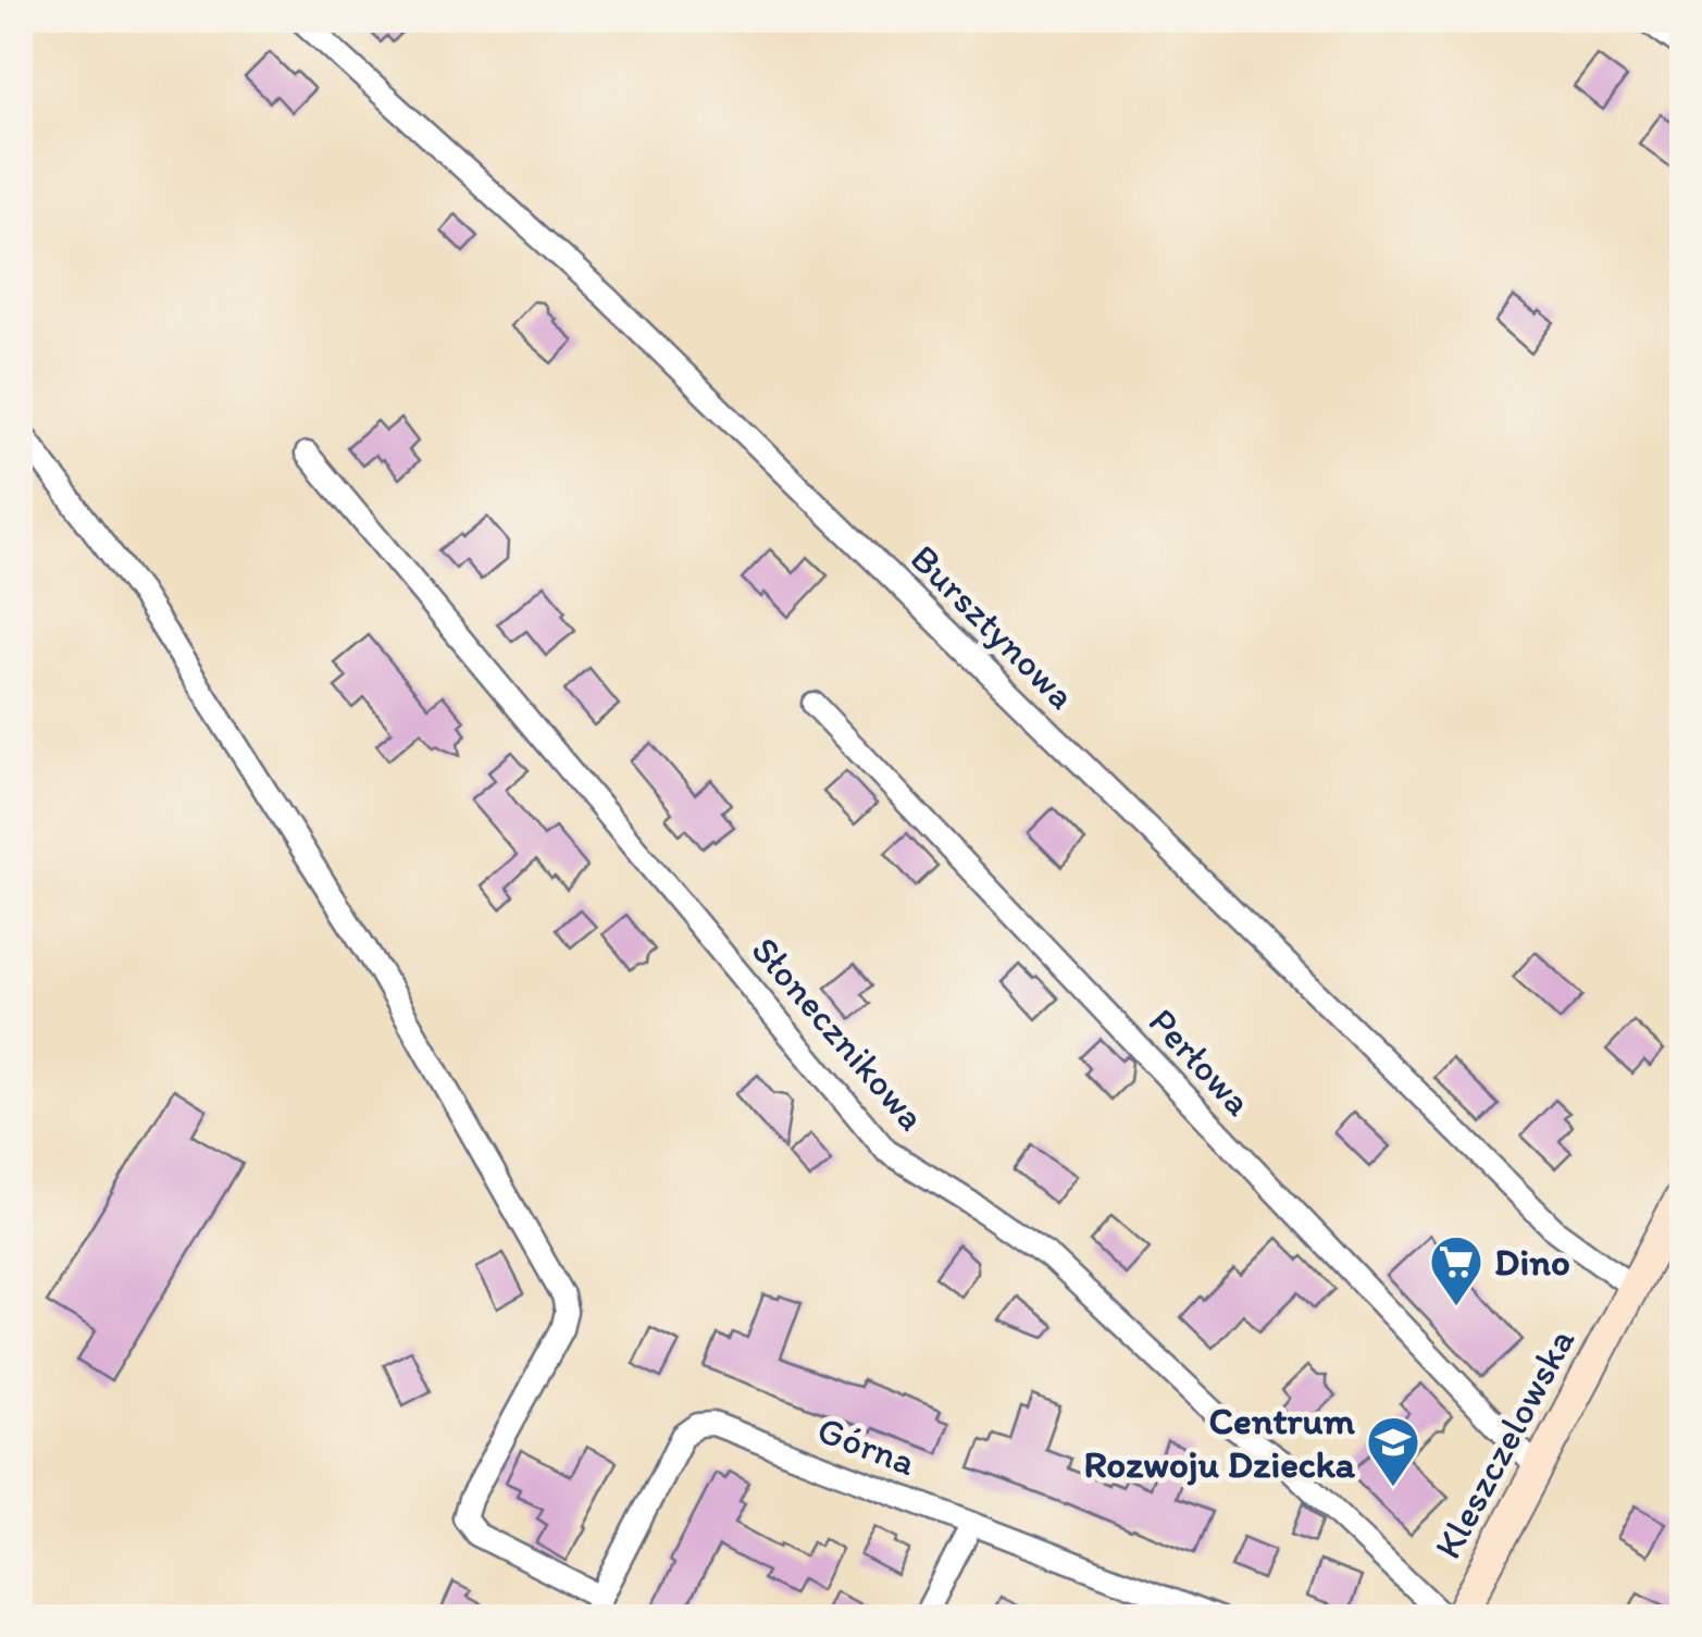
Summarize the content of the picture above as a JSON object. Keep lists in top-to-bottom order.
{
  "streets": {
    "main road": ["Kleszczelowska"],
    "street": [
      "Bursztynowa",
      "Słonecznikowa",
      "Perłowa",
      "Górna"
    ]
  },
  "crossings": [
    ["Bursztynowa", "Kleszczelowska"],
    ["Perłowa", "Kleszczelowska"]
  ],
  "places": {
    "supermarket": ["Dino"],
    "school or university": ["Centrum Rozwoju Dziecka"]
  }
}
